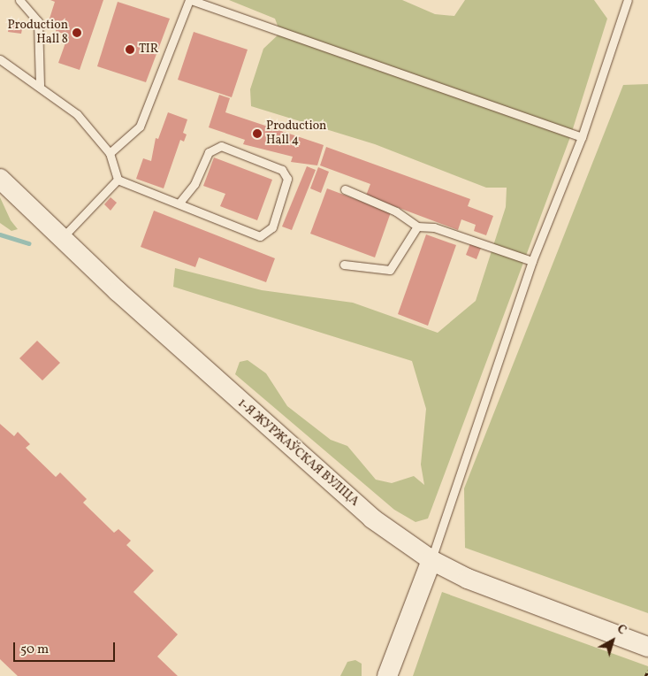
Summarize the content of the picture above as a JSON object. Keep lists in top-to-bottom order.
{
  "streets": {
    "street": ["1-Я ЖУРЖАЎСКАЯ ВУЛІЦА"]
  },
  "places": ["Production Hall 8", "TIR", "Production Hall 4"],
  "scale_bar": "50 m",
  "north": "top right"
}
